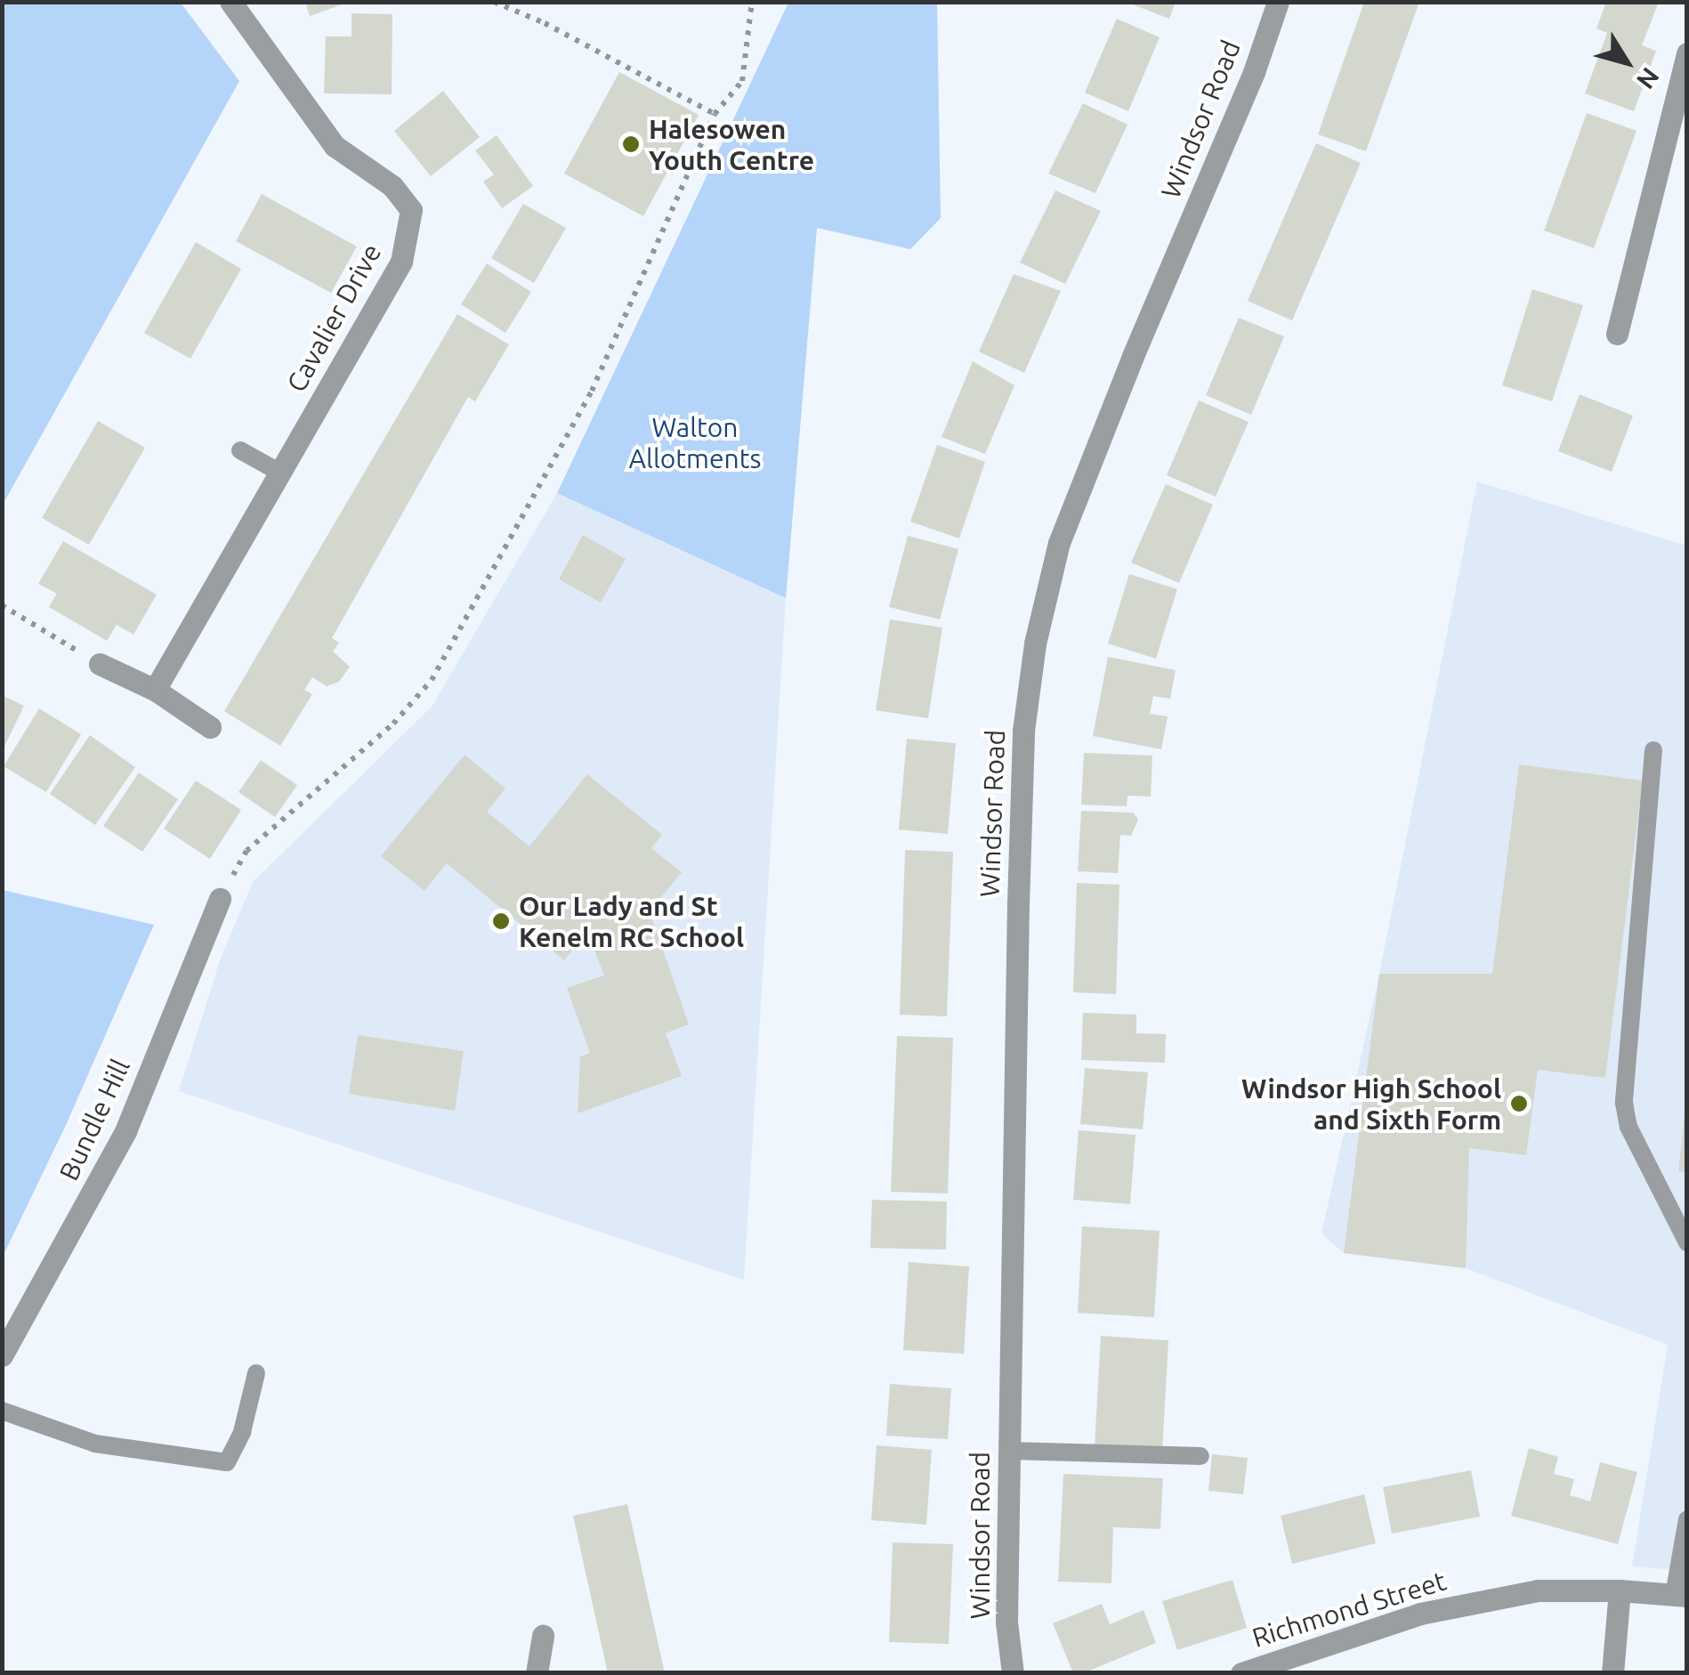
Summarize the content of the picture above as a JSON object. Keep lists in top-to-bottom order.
{
  "streets": {
    "street": [
      "Windsor Road",
      "Cavalier Drive",
      "Bundle Hill",
      "Richmond Street"
    ]
  },
  "parks": ["Walton Allotments"],
  "places": ["Halesowen Youth Centre", "Our Lady and St Kenelm RC School", "Windsor High School and Sixth Form"],
  "north": "bottom right"
}
